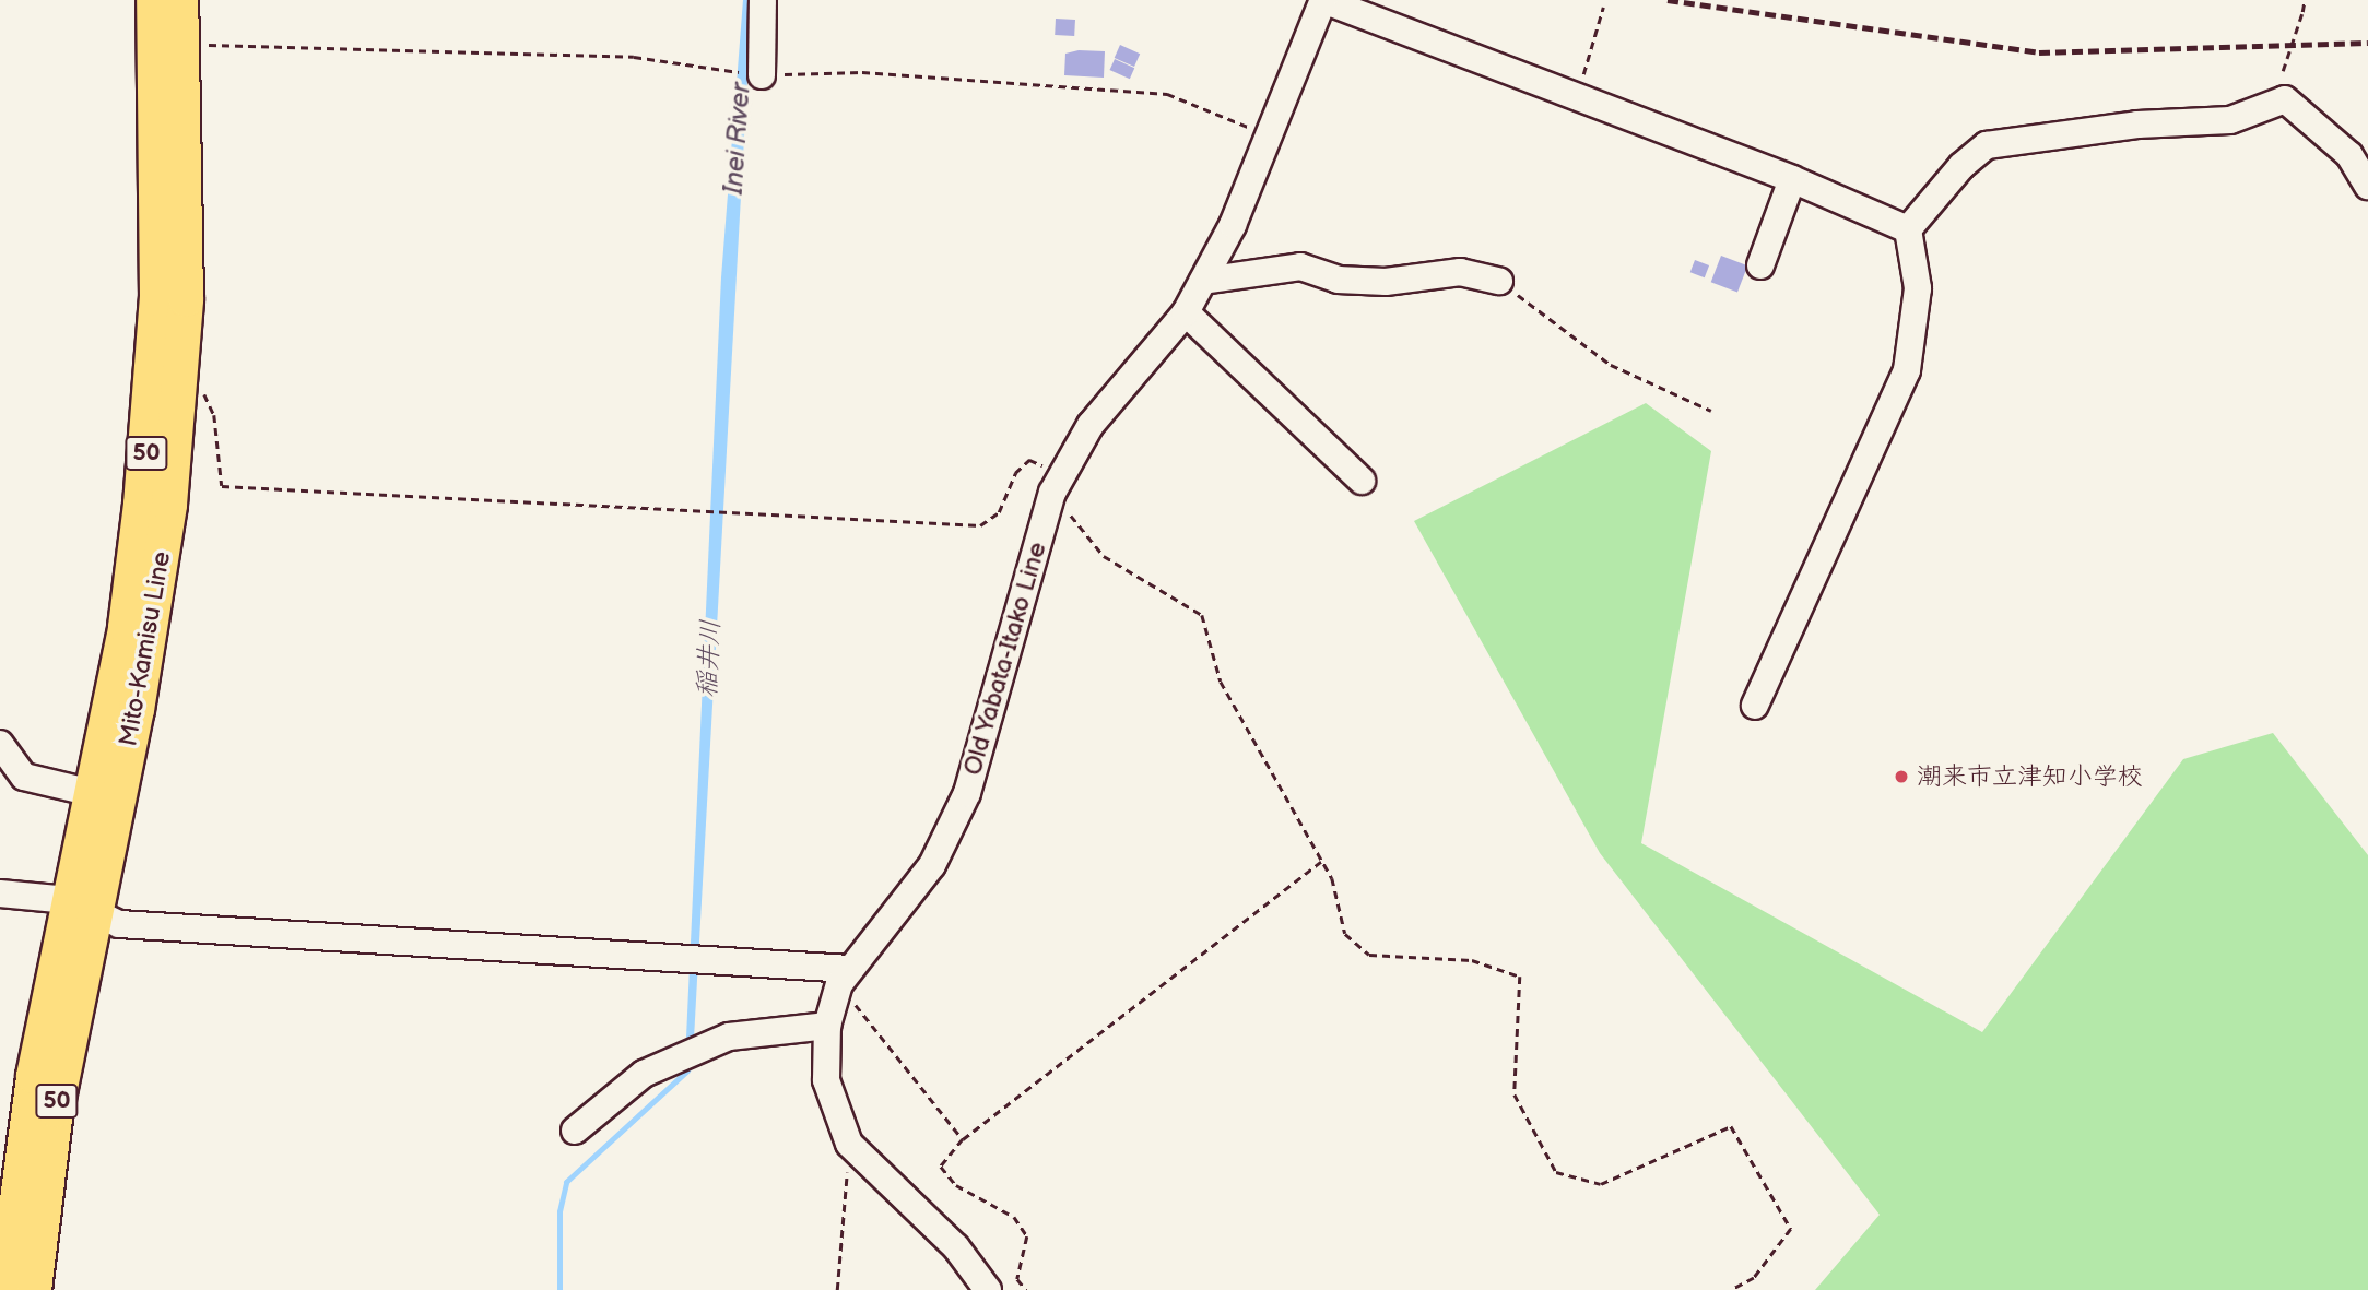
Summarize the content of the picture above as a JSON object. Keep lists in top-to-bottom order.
{
  "streets": {
    "main road": ["50", "Mito-Kamisu Line"],
    "street": ["Old Yabata-Itako Line"]
  },
  "water": ["Inei River", "稲井川"],
  "places": ["潮来市立津知小学校"]
}
